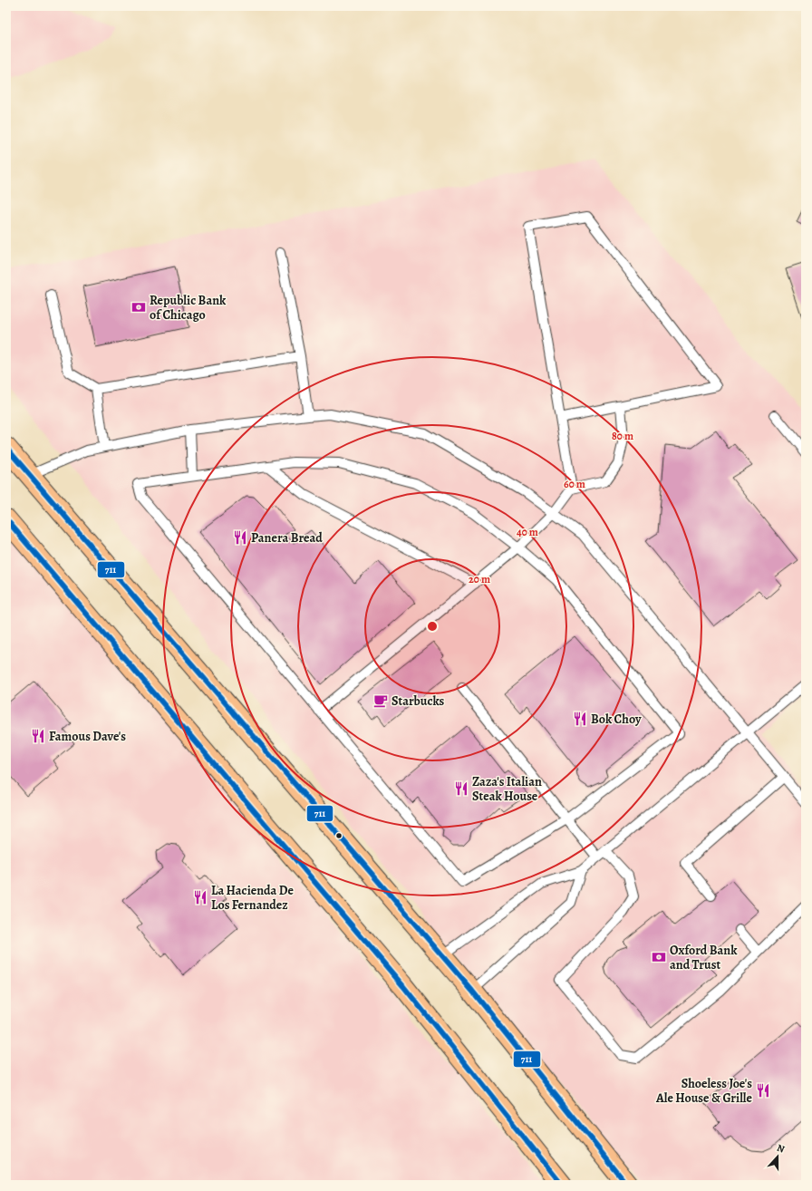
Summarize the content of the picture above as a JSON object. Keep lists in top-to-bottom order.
{
  "places": {
    "bank": ["Republic Bank of Chicago", "Oxford Bank and Trust"],
    "restaurant": [
      "Panera Bread",
      "Bok Choy",
      "Famous Dave's",
      "Zaza's Italian Steak House",
      "La Hacienda De Los Fernandez",
      "Shoeless Joe's Ale House & Grille"
    ],
    "cafe": ["Starbucks"]
  },
  "lines": ["transit line 711"],
  "north": "top",
  "rings": [
    "80 m",
    "60 m",
    "40 m",
    "20 m"
  ]
}
